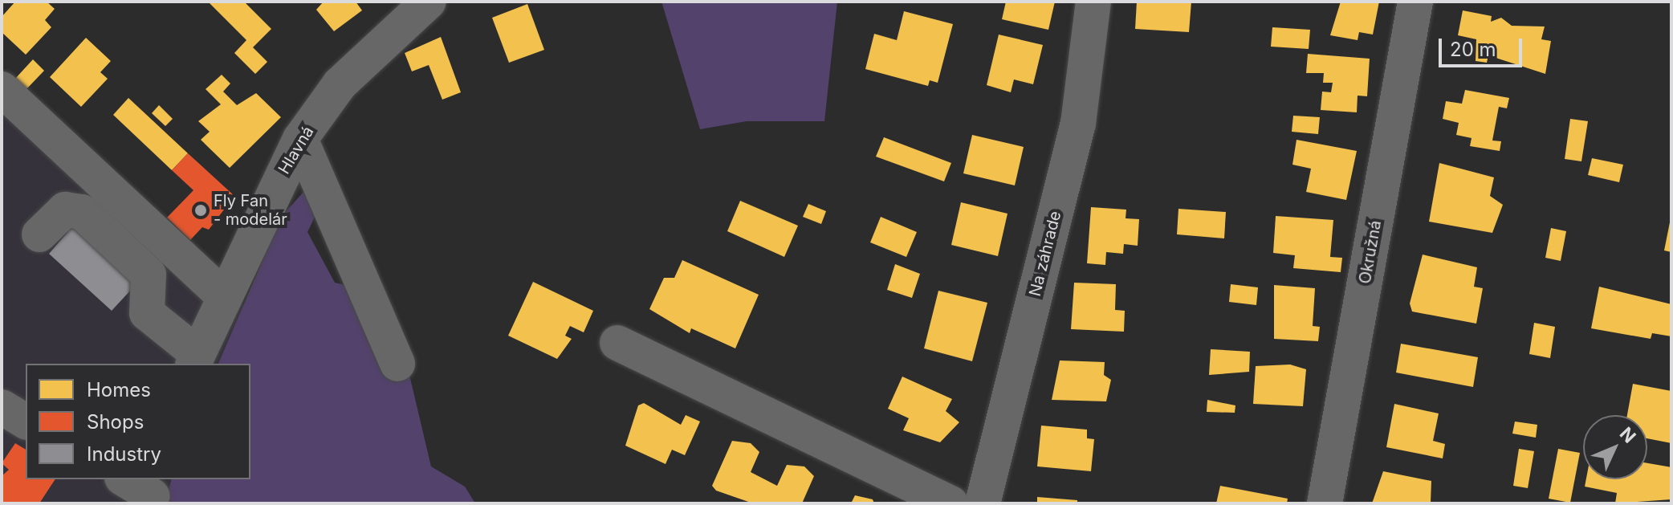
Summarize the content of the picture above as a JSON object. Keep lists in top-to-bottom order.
{
  "streets": {
    "street": ["Hlavná", "Okružná", "Na záhrade"]
  },
  "places": ["Fly Fan - modelár"],
  "legend": ["Homes", "Shops", "Industry"],
  "scale_bar": "20 m",
  "north": "top right"
}
